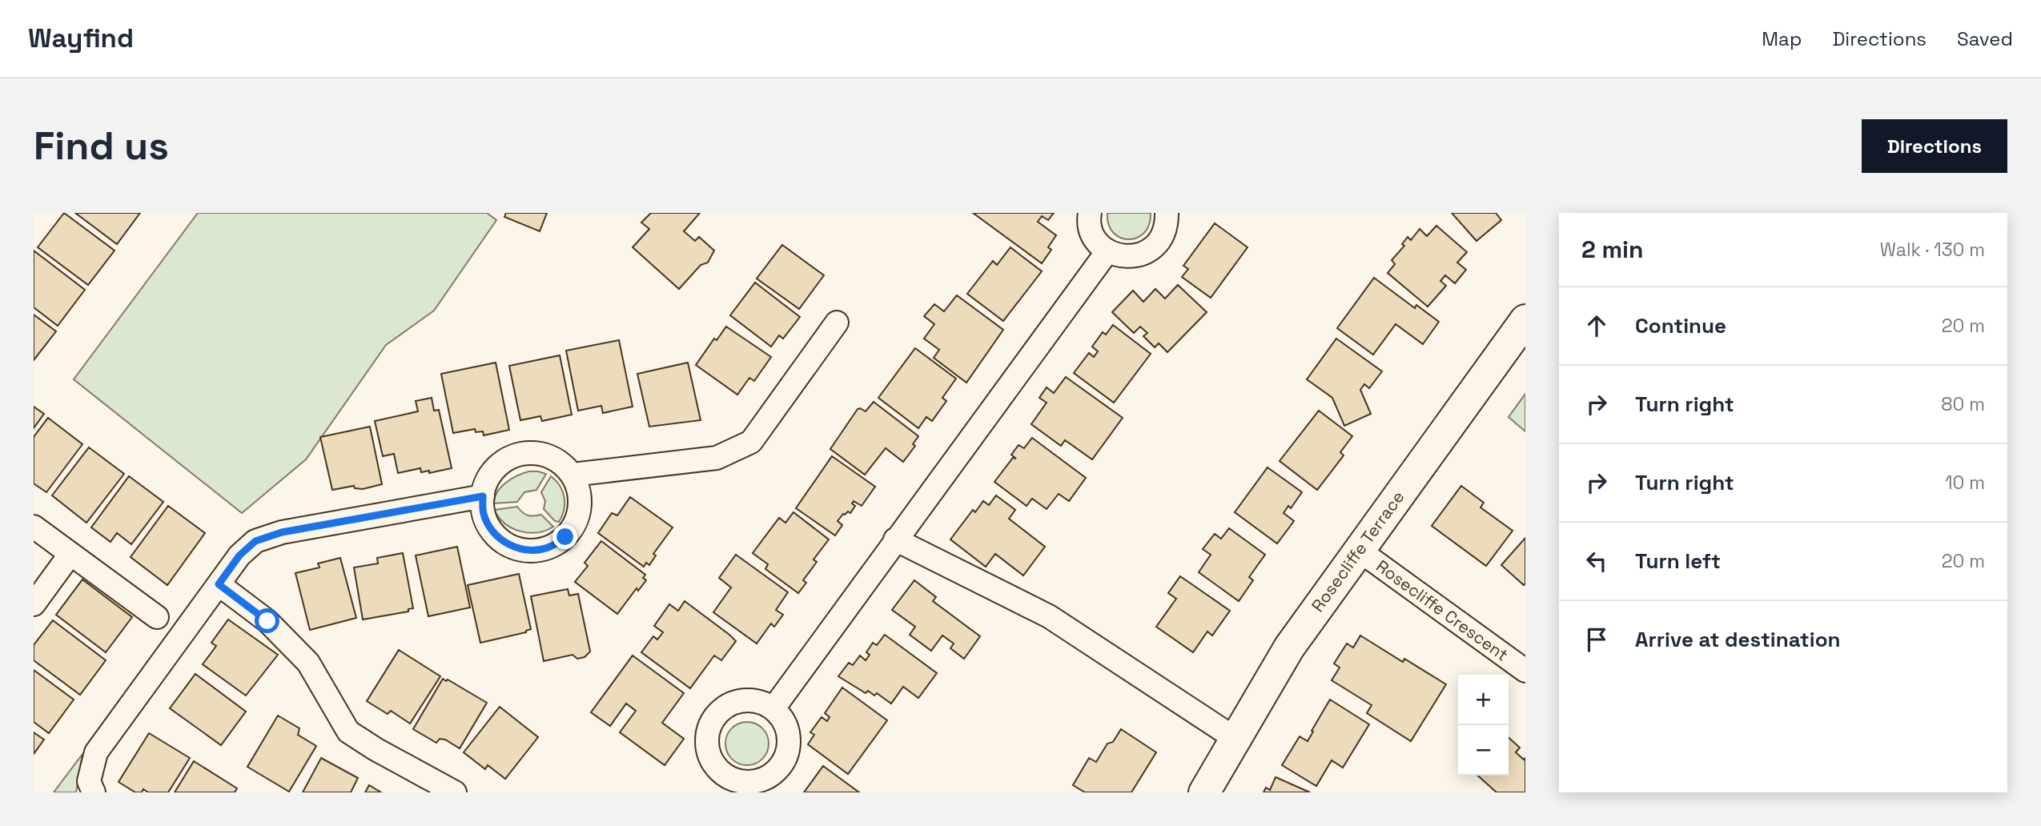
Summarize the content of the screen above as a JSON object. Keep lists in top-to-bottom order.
{
  "streets": {
    "street": ["Rosecliffe Terrace", "Rosecliffe Crescent"]
  },
  "crossings": [
    ["Rosecliffe Terrace", "Rosecliffe Crescent"]
  ],
  "page": {
    "header": "Wayfind",
    "nav": ["Map", "Directions", "Saved"],
    "buttons": "Directions",
    "title": "Find us",
    "heading": ["2 min", "Walk · 130 m"],
    "list": [
      ["Continue", "20 m"],
      ["Turn right", "80 m"],
      ["Turn right", "10 m"],
      ["Turn left", "20 m"],
      "Arrive at destination"
    ],
    "map_buttons": ["+", "−"]
  }
}
